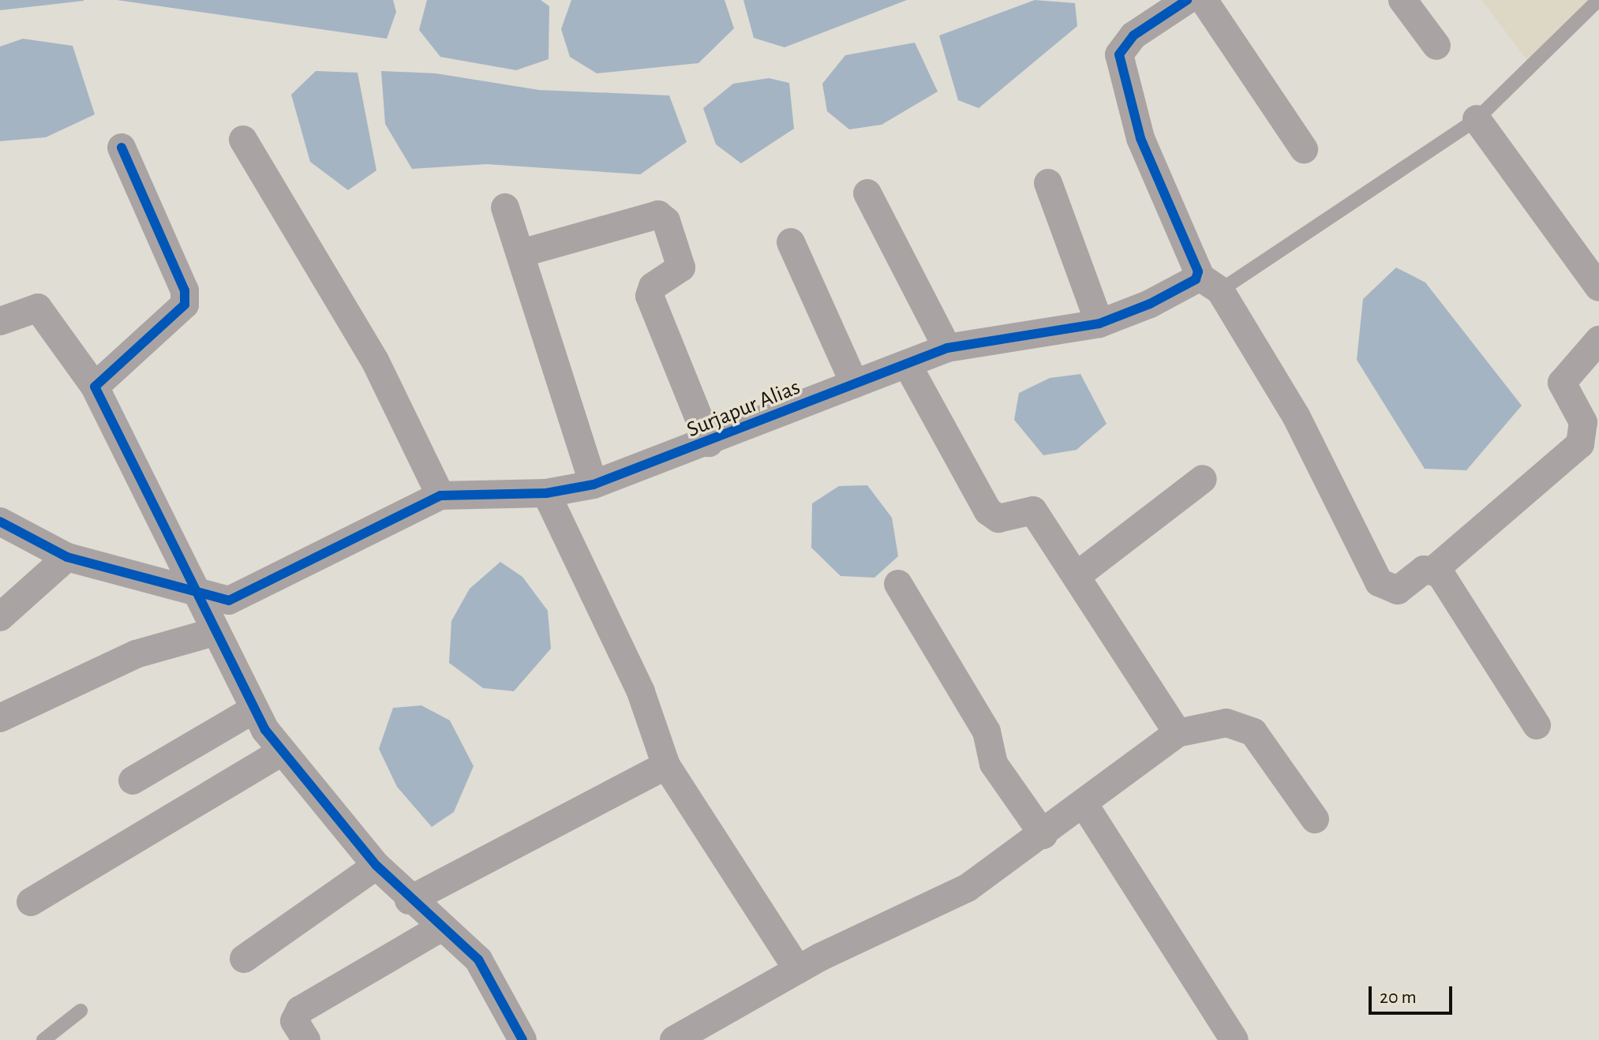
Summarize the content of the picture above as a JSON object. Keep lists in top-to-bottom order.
{
  "streets": {
    "street": ["Surjapur Alias"]
  },
  "scale_bar": "20 m"
}
